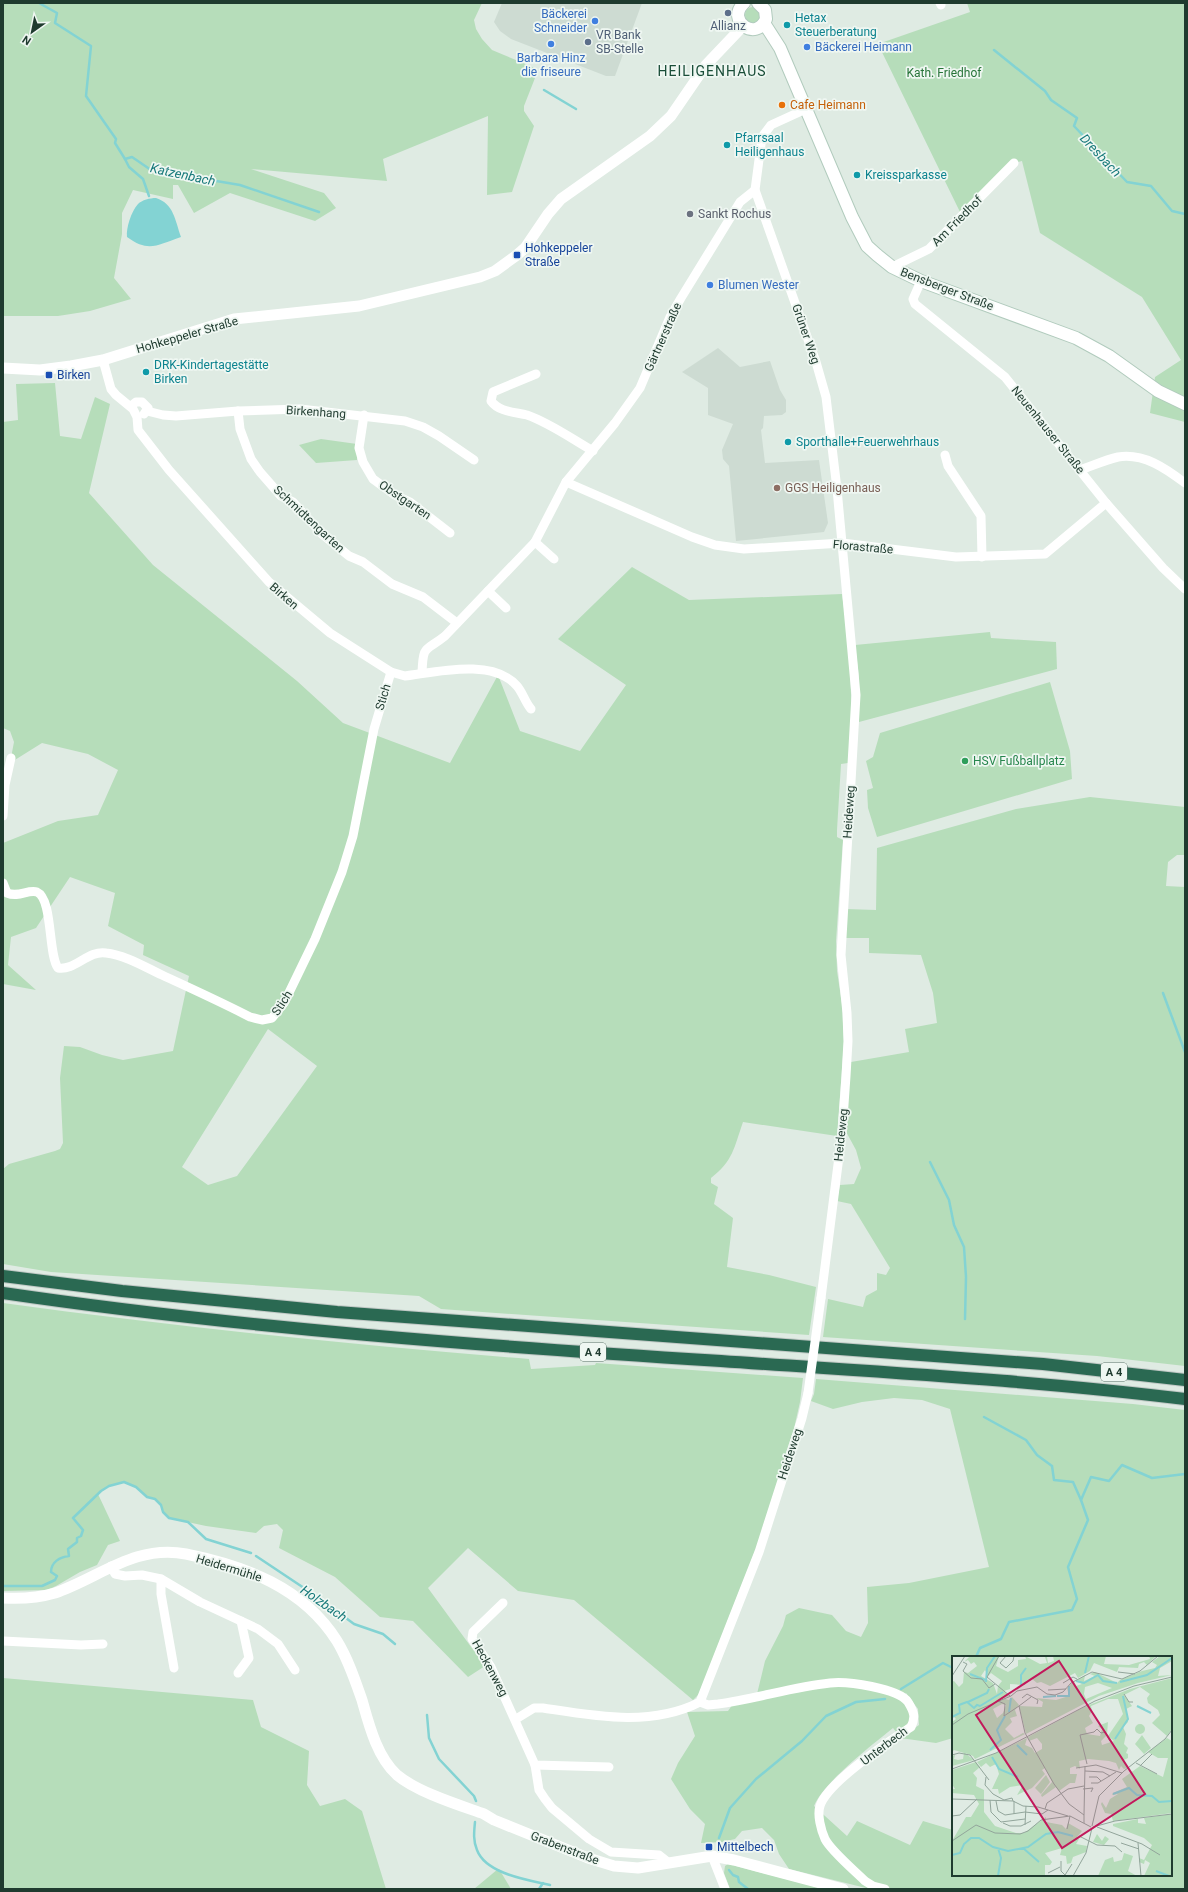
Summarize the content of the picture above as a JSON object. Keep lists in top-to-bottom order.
{
  "streets": {
    "highway": ["A 4"],
    "main road": ["Bensberger Straße"],
    "street": [
      "Am Friedhof",
      "Grüner Weg",
      "Hohkeppeler Straße",
      "Gärtnerstraße",
      "Birkenhang",
      "Neuenhauser Straße",
      "Obstgarten",
      "Schmidtengarten",
      "Florastraße",
      "Birken",
      "Stich",
      "Heideweg",
      "Heidermühle",
      "Heckenweg",
      "Unterbech",
      "Grabenstraße"
    ]
  },
  "crossings": [
    ["Am Friedhof", "Bensberger Straße"],
    ["Bensberger Straße", "Grüner Weg"],
    ["Bensberger Straße", "Neuenhauser Straße"],
    ["Grüner Weg", "Gärtnerstraße"],
    ["Grüner Weg", "Florastraße"],
    ["Grüner Weg", "Heideweg"],
    ["Hohkeppeler Straße", "Birken"],
    ["Gärtnerstraße", "Florastraße"],
    ["Birkenhang", "Obstgarten"],
    ["Birkenhang", "Schmidtengarten"],
    ["Neuenhauser Straße", "Florastraße"],
    ["Florastraße", "Heideweg"],
    ["Birken", "Stich"],
    ["Heideweg", "Unterbech"],
    ["Heidermühle", "Grabenstraße"]
  ],
  "districts": ["HEILIGENHAUS"],
  "water": ["Dresbach", "Katzenbach", "Holzbach"],
  "parks": ["Kath. Friedhof"],
  "places": {
    "other": [
      "Allianz",
      "Bäckerei Schneider",
      "Hetax Steuerberatung",
      "VR Bank SB-Stelle",
      "Barbara Hinz die friseure",
      "Bäckerei Heimann",
      "Cafe Heimann",
      "Pfarrsaal Heiligenhaus",
      "Kreissparkasse",
      "Sankt Rochus",
      "Blumen Wester",
      "DRK-Kindertagestätte Birken",
      "Sporthalle+Feuerwehrhaus",
      "GGS Heiligenhaus",
      "HSV Fußballplatz"
    ],
    "transit": ["Hohkeppeler Straße", "Birken", "Mittelbech"]
  },
  "north": "bottom left"
}
